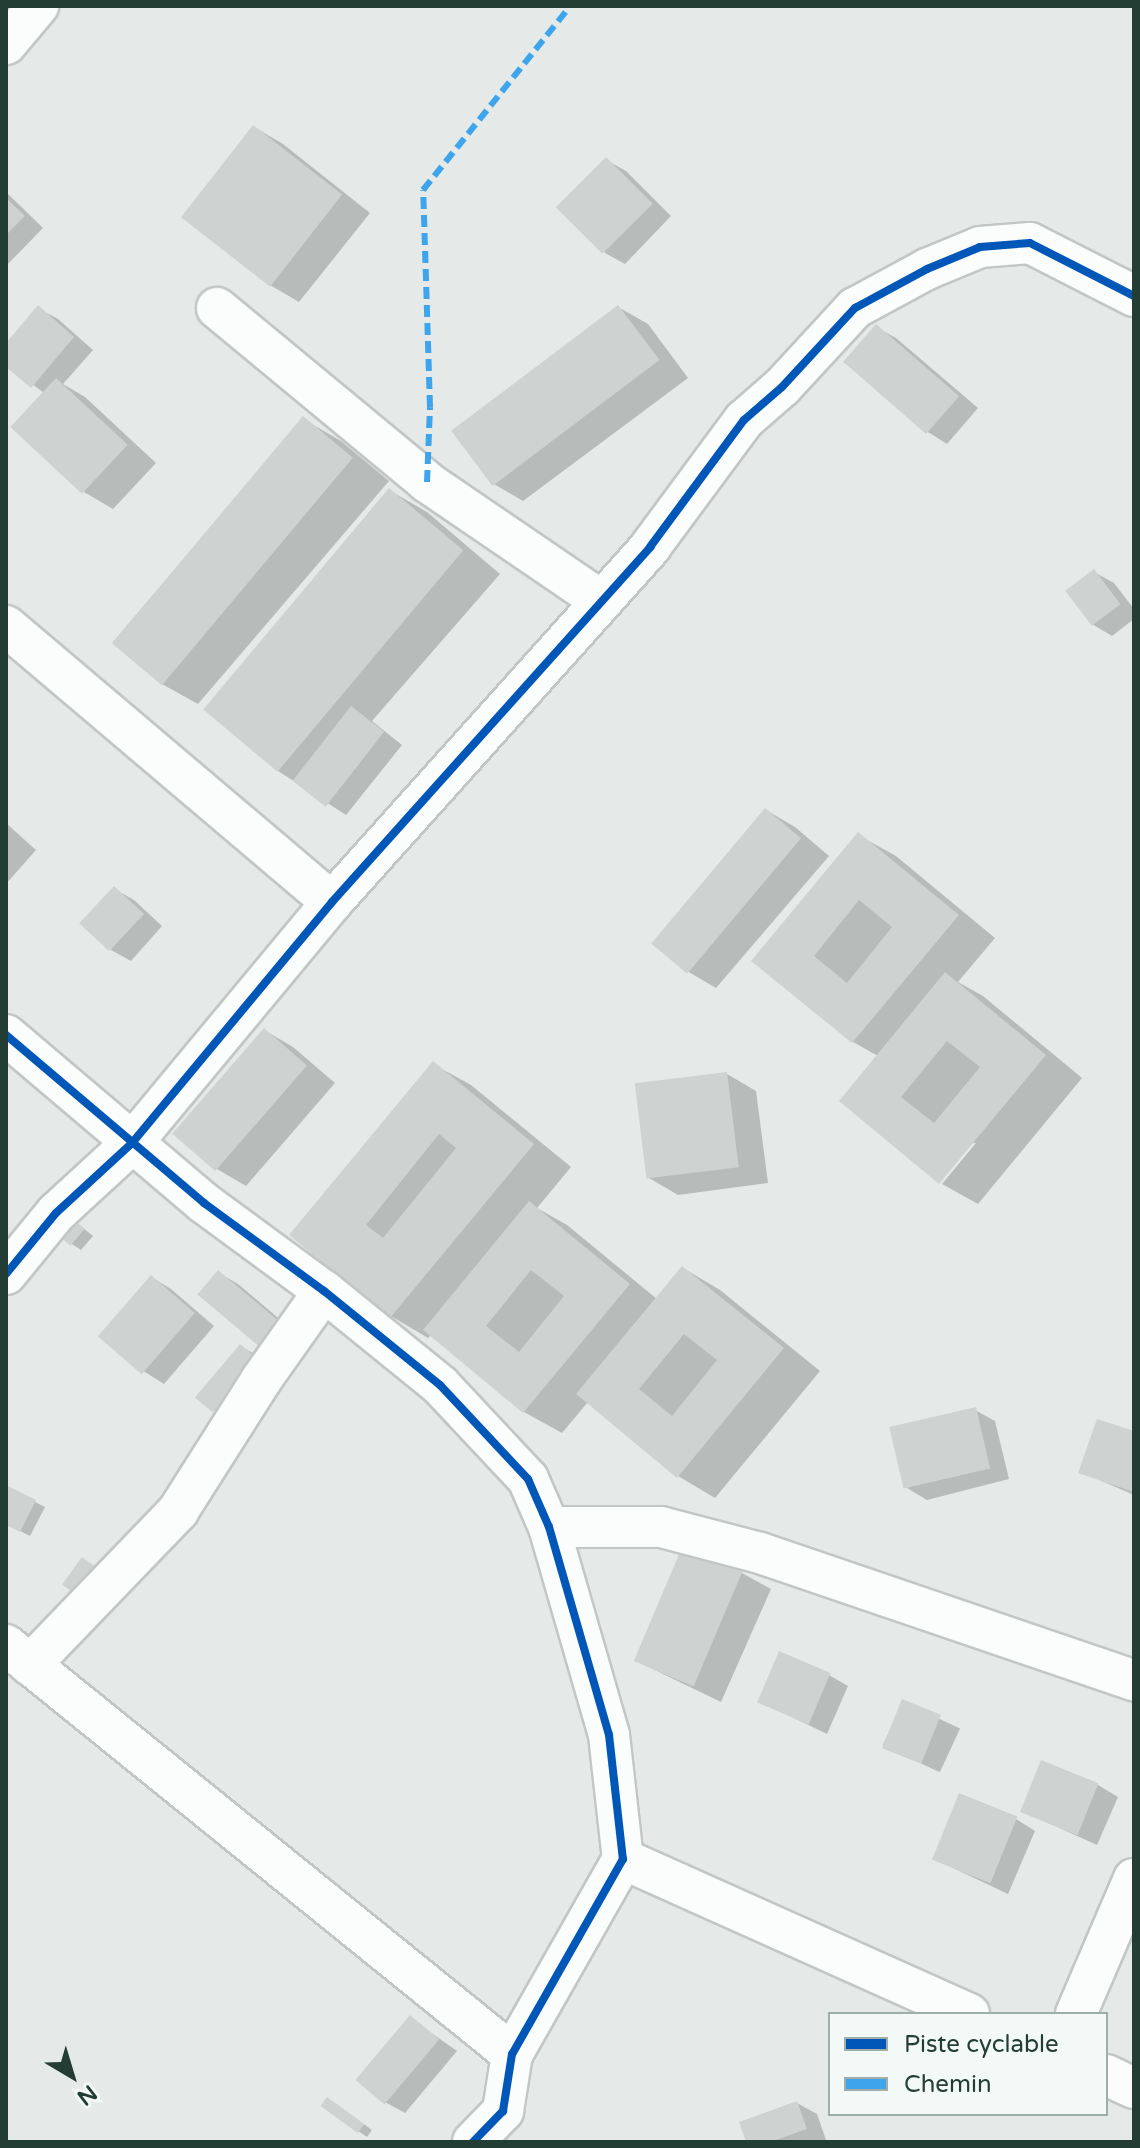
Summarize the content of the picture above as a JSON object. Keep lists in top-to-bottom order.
{
  "legend": ["Piste cyclable", "Chemin"],
  "north": "bottom right"
}
